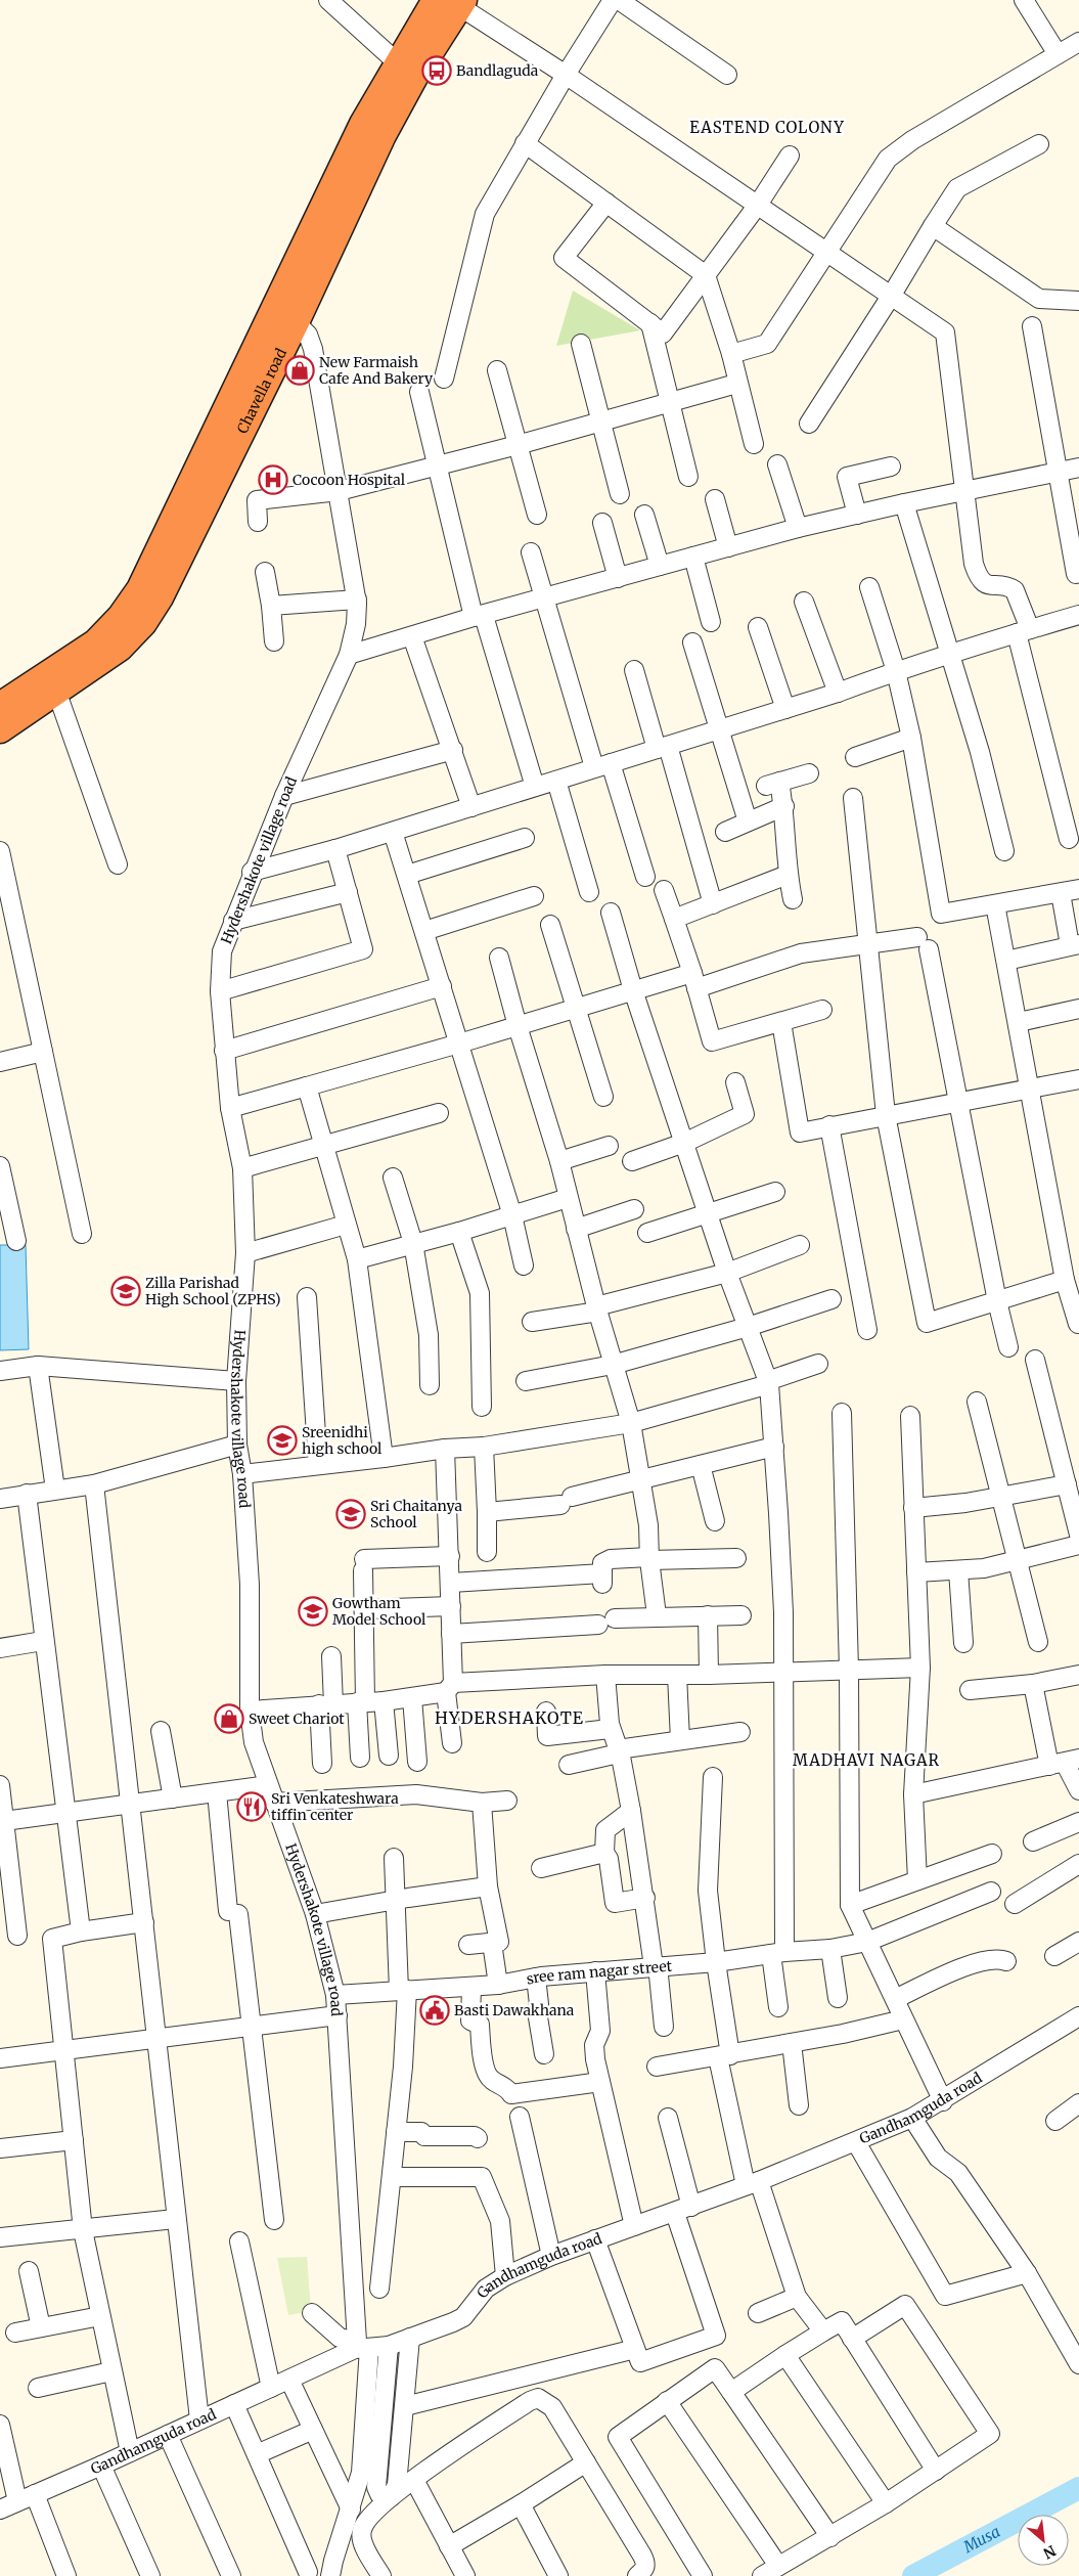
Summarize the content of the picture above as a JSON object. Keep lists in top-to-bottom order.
{
  "streets": {
    "highway": ["Chavella road"],
    "street": ["Hydershakote village road", "sree ram nagar street", "Gandhamguda road"]
  },
  "crossings": [
    ["Chavella road", "Hydershakote village road"],
    ["Hydershakote village road", "sree ram nagar street"],
    ["Hydershakote village road", "Gandhamguda road"]
  ],
  "districts": ["EASTEND COLONY", "HYDERSHAKOTE", "MADHAVI NAGAR"],
  "water": ["Musa"],
  "places": {
    "bus stop": ["Bandlaguda"],
    "shop": ["New Farmaish Cafe And Bakery", "Sweet Chariot"],
    "hospital": ["Cocoon Hospital"],
    "school or university": [
      "Zilla Parishad High School (ZPHS)",
      "Sreenidhi high school",
      "Sri Chaitanya School",
      "Gowtham Model School"
    ],
    "restaurant": ["Sri Venkateshwara tiffin center"],
    "public building": ["Basti Dawakhana"]
  },
  "north": "bottom right"
}
